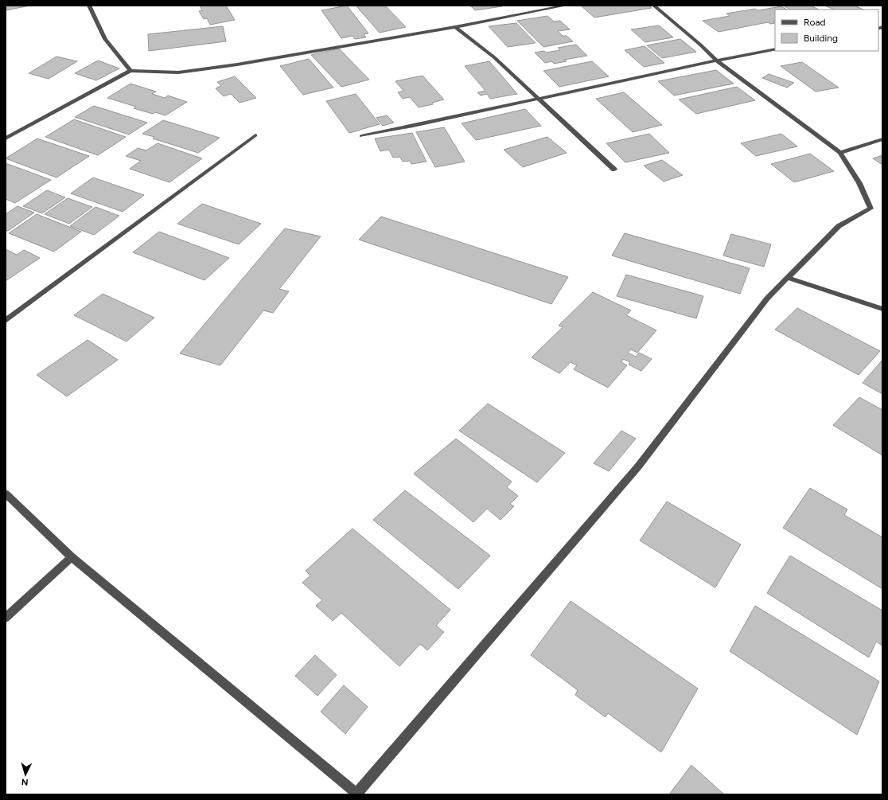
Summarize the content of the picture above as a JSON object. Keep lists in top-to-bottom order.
{
  "legend": ["Road", "Building"],
  "north": "bottom"
}
